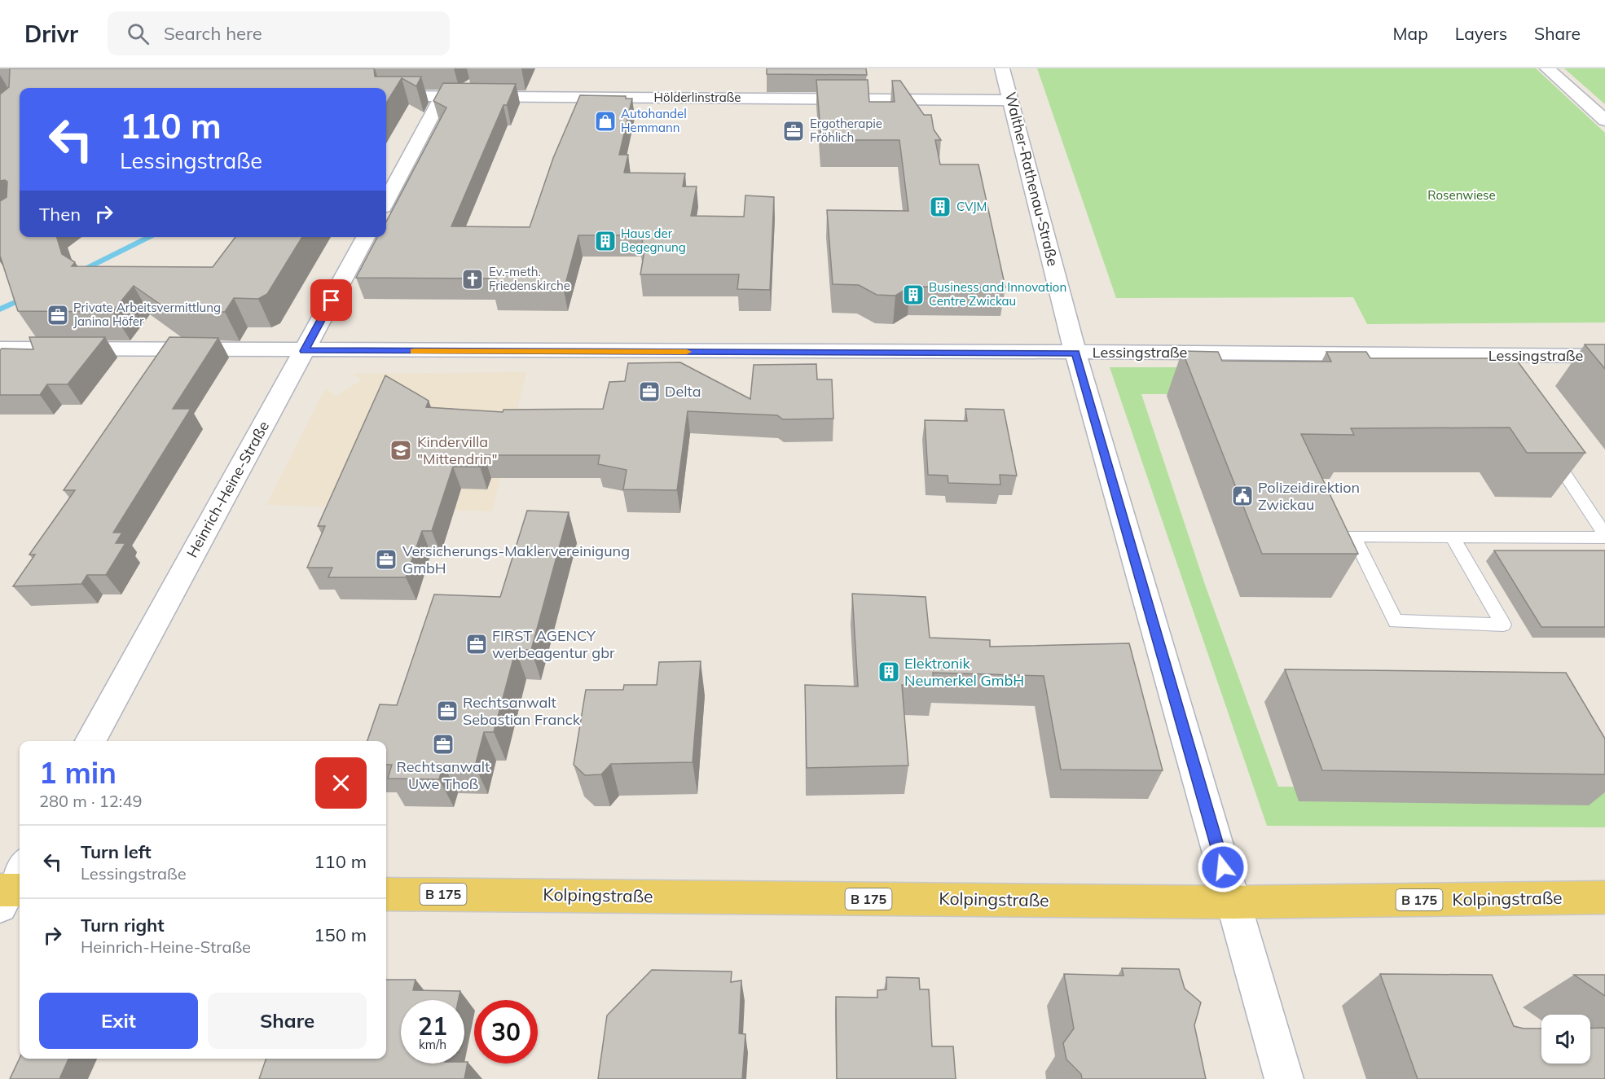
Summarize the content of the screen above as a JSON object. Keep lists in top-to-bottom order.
{
  "streets": {
    "main road": ["B 175", "Kolpingstraße"],
    "street": [
      "Hölderlinstraße",
      "Walther-Rathenau-Straße",
      "Lessingstraße",
      "Heinrich-Heine-Straße"
    ]
  },
  "crossings": [
    ["Hölderlinstraße", "Walther-Rathenau-Straße"],
    ["Walther-Rathenau-Straße", "Lessingstraße"],
    ["Walther-Rathenau-Straße", "Kolpingstraße"],
    ["Lessingstraße", "Heinrich-Heine-Straße"]
  ],
  "parks": ["Rosenwiese"],
  "places": {
    "shop": ["Autohandel Hemmann"],
    "office": [
      "Ergotherapie Fröhlich",
      "Private Arbeitsvermittlung Janina Höfer",
      "Delta",
      "Versicherungs-Maklervereinigung GmbH",
      "FIRST AGENCY werbeagentur gbr",
      "Rechtsanwalt Sebastian Franck",
      "Rechtsanwalt Uwe Thoß"
    ],
    "building": [
      "CVJM",
      "Haus der Begegnung",
      "Business and Innovation Centre Zwickau",
      "Elektronik Neumerkel GmbH"
    ],
    "church": ["Ev.-meth. Friedenskirche"],
    "school or university": ["Kindervilla \"Mittendrin\""],
    "public building": ["Polizeidirektion Zwickau"]
  },
  "page": {
    "header": "Drivr",
    "search": "Search here",
    "nav": ["Map", "Layers", "Share"],
    "turn": ["110 m", "Lessingstraße"],
    "then": "Then",
    "heading": ["1 min", "280 m · 12:49"],
    "list": [
      {
        "name": "Turn left",
        "note": "Lessingstraße",
        "value": "110 m"
      },
      {
        "name": "Turn right",
        "note": "Heinrich-Heine-Straße",
        "value": "150 m"
      }
    ],
    "buttons": ["Exit", "Share"],
    "speed": "21 km/h",
    "limit": "30"
  }
}
